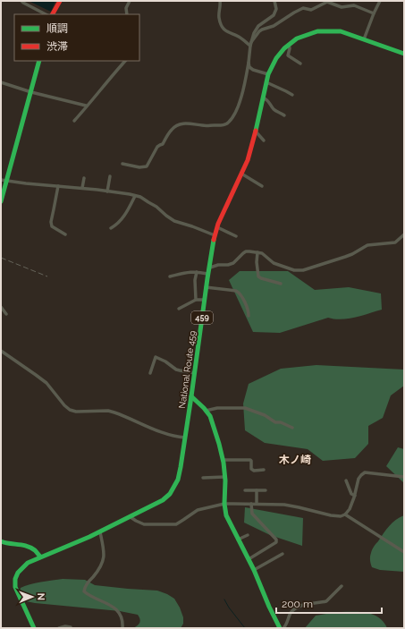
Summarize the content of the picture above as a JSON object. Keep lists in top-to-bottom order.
{
  "streets": {
    "main road": ["459", "National Route 459"]
  },
  "districts": ["木ノ崎"],
  "legend": ["順調", "渋滞"],
  "scale_bar": "200 m",
  "north": "right"
}
